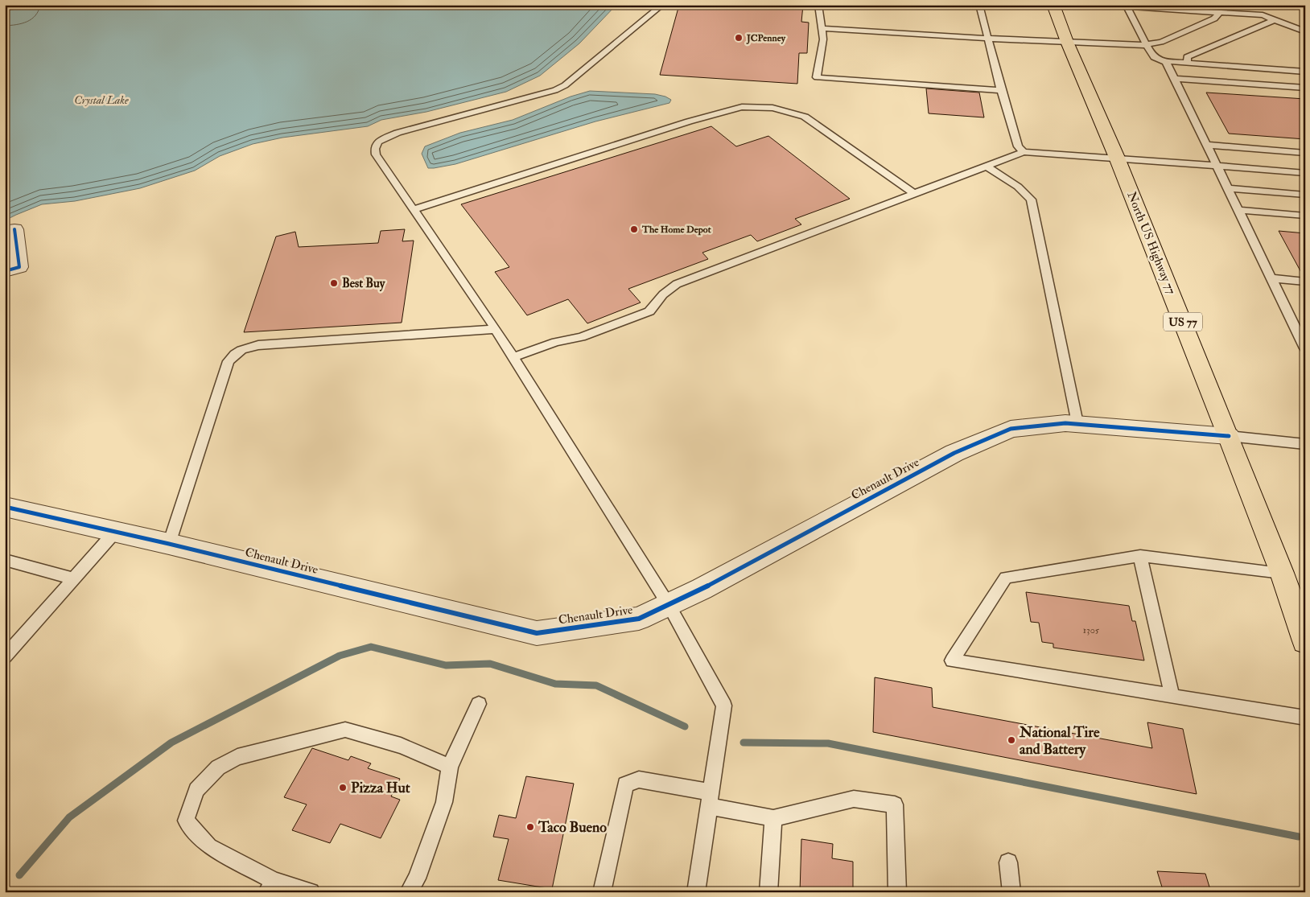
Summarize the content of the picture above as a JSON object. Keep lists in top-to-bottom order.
{
  "streets": {
    "main road": ["North US Highway 77", "US 77"],
    "street": ["Chenault Drive"]
  },
  "crossings": [
    ["North US Highway 77", "Chenault Drive"]
  ],
  "water": ["Crystal Lake"],
  "places": [
    "JCPenney",
    "The Home Depot",
    "Best Buy",
    "National Tire and Battery",
    "Pizza Hut",
    "Taco Bueno"
  ],
  "house_numbers": ["1305"]
}
